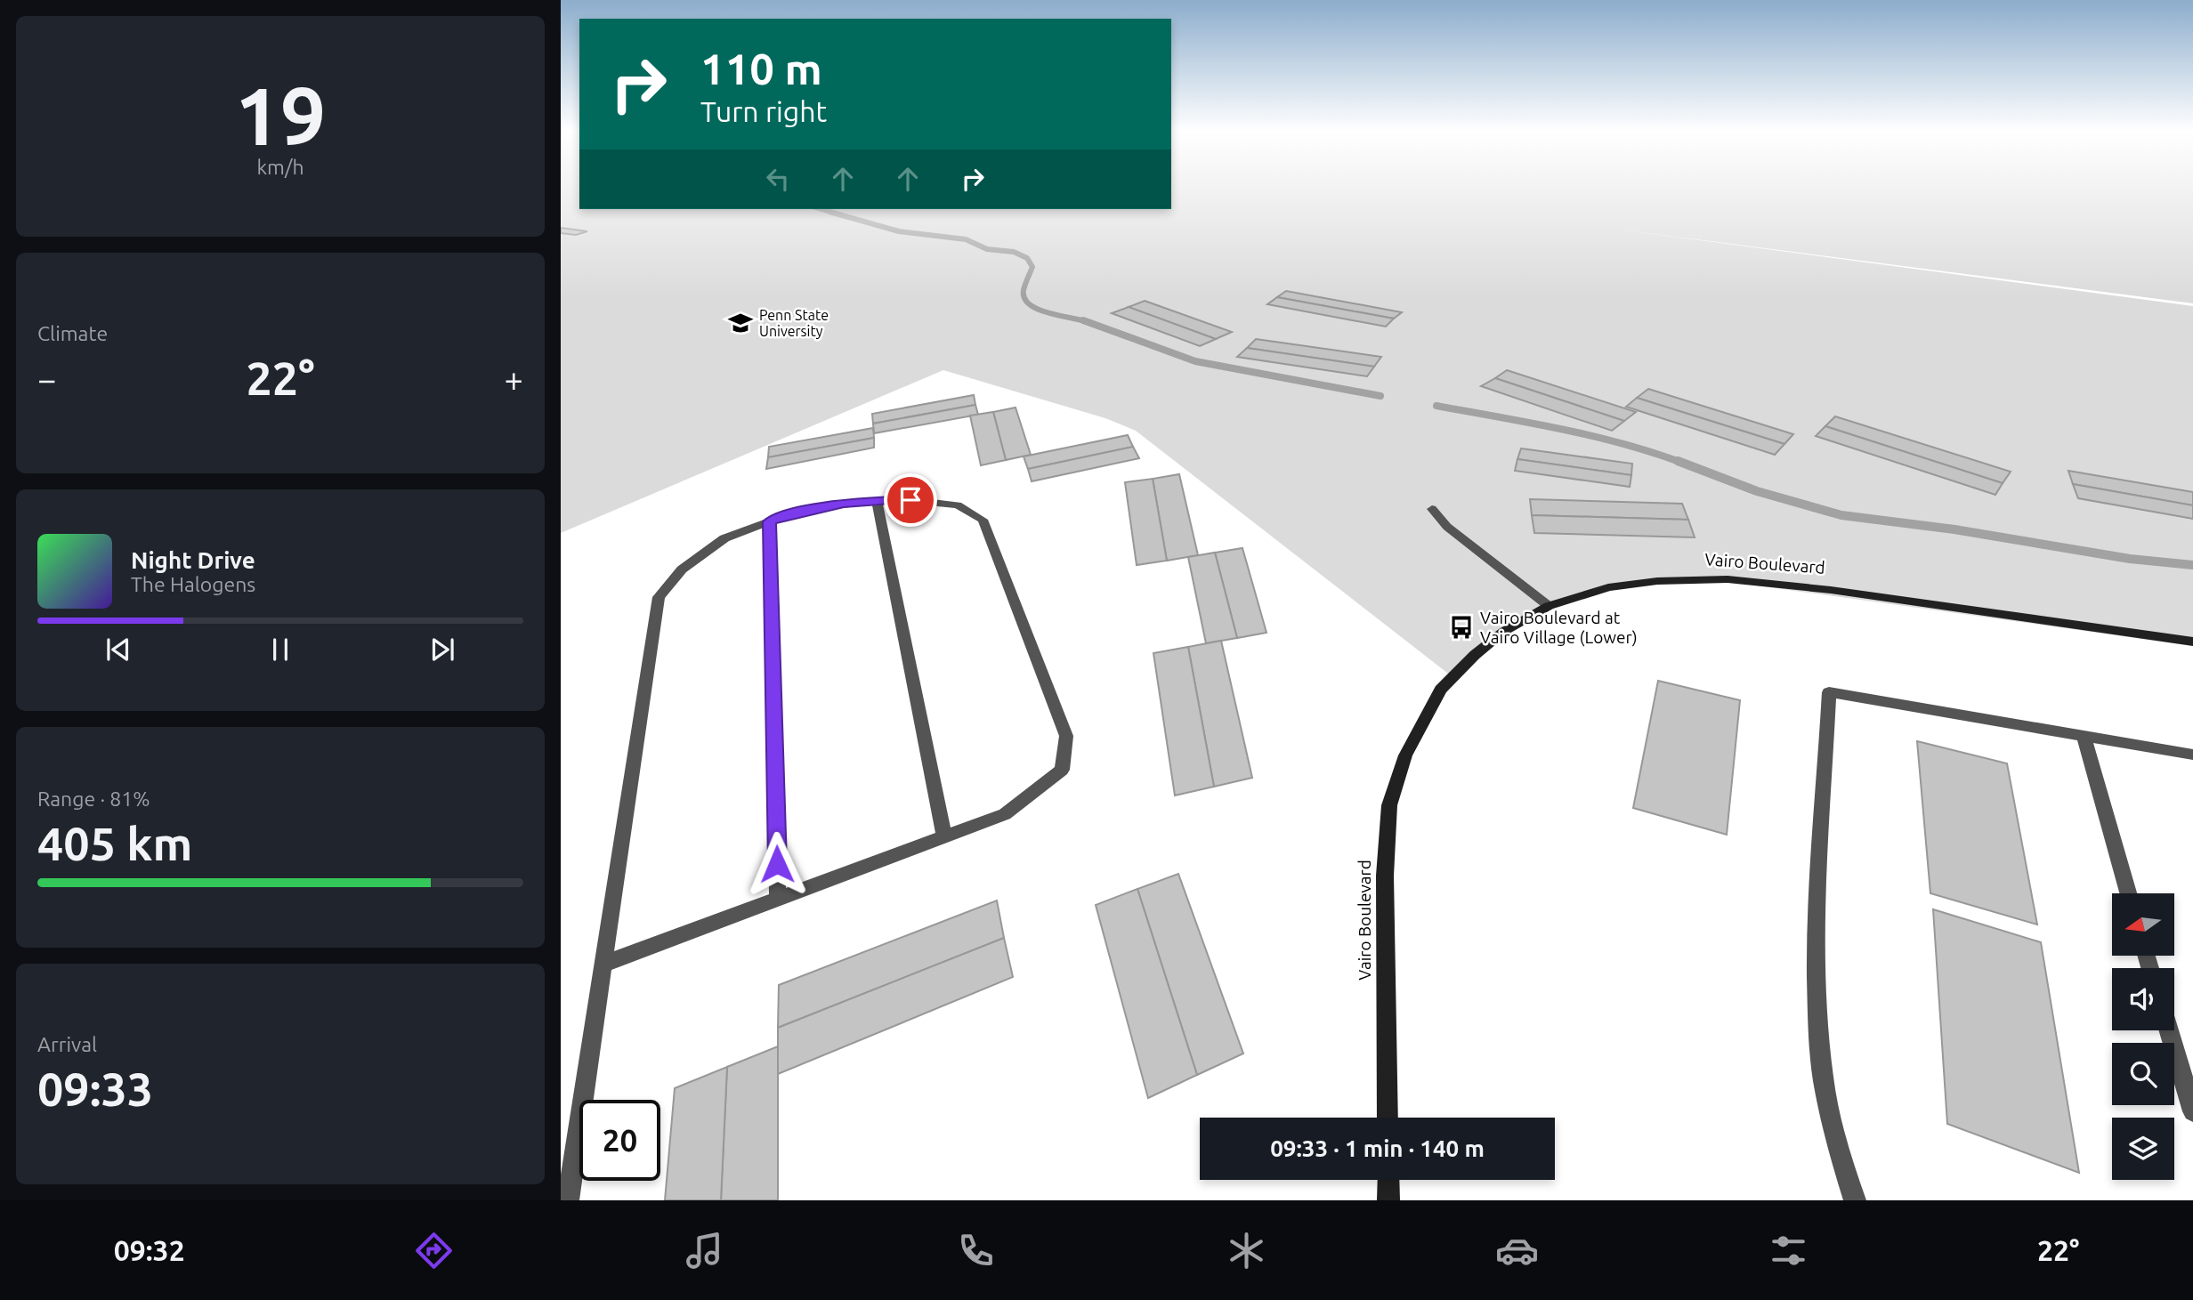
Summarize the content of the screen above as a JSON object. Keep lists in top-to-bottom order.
{
  "streets": {
    "street": ["Vairo Boulevard"]
  },
  "places": {
    "school or university": ["Penn State University"],
    "bus stop": ["Vairo Boulevard at Vairo Village (Lower)"]
  },
  "north": "left",
  "page": {
    "tile": [
      ["19", "km/h"],
      "Climate",
      ["Range · 81%", "405 km"],
      ["Arrival", "09:33"]
    ],
    "turn": ["110 m", "Turn right"],
    "heat": ["−", "22°", "+"],
    "song": ["Night Drive", "The Halogens"],
    "limit": "20",
    "trip": "09:33 · 1 min · 140 m",
    "tabs": ["09:32", "22°"]
  }
}
